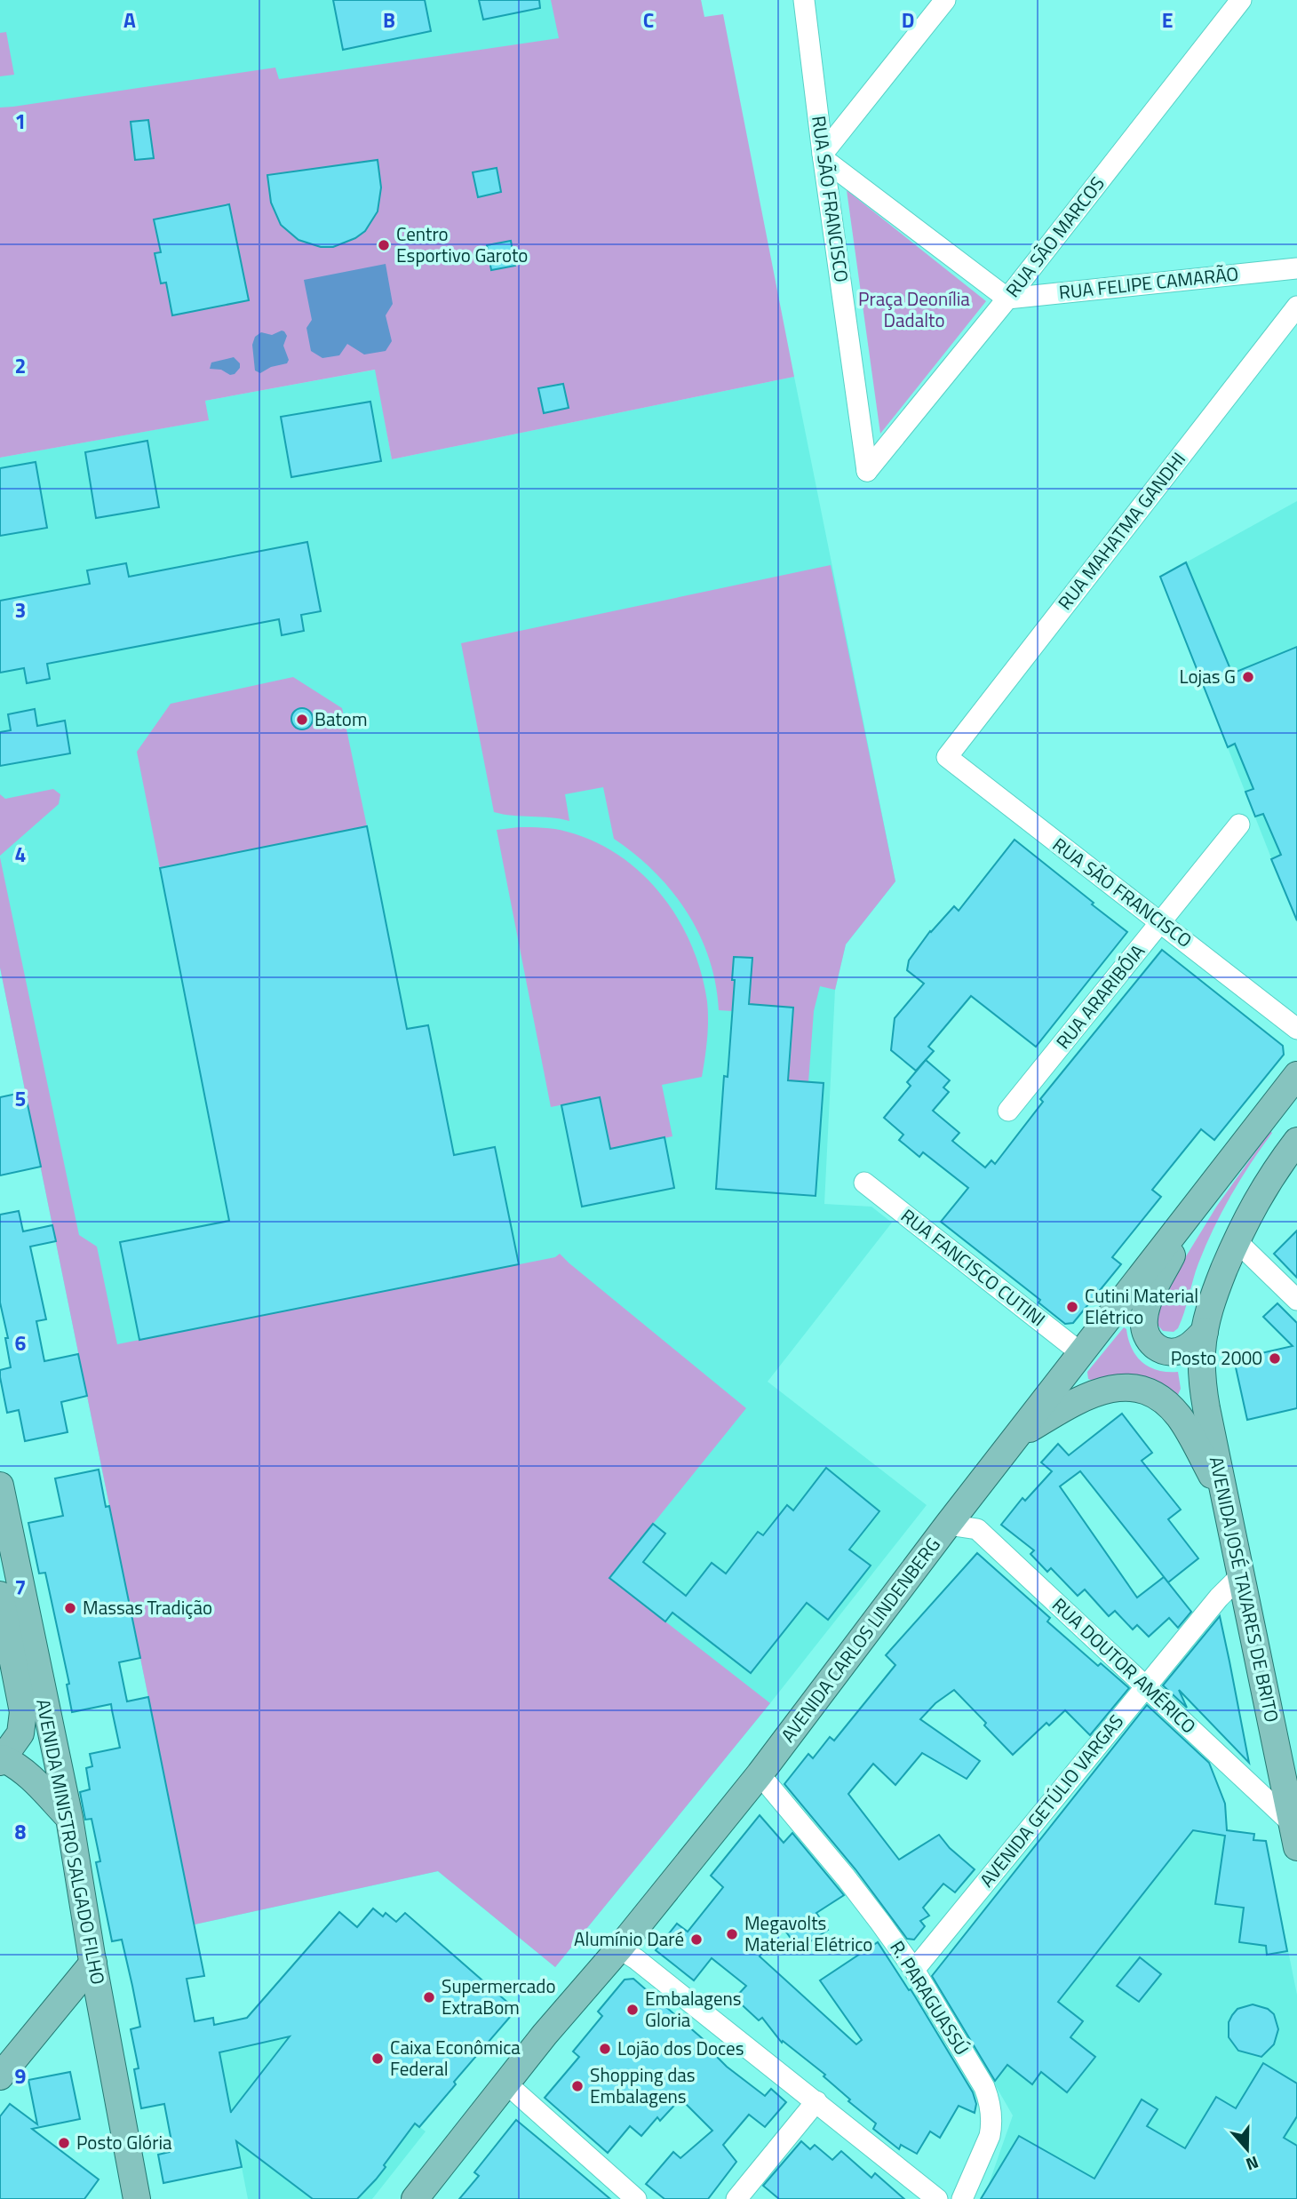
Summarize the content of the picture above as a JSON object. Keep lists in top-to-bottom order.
{
  "streets": {
    "main road": ["AVENIDA JOSÉ TAVARES DE BRITO", "AVENIDA CARLOS LINDENBERG", "AVENIDA MINISTRO SALGADO FILHO"],
    "street": [
      "RUA SÃO FRANCISCO",
      "RUA SÃO MARCOS",
      "RUA FELIPE CAMARÃO",
      "RUA MAHATMA GANDHI",
      "RUA ARARIBÓIA",
      "RUA FANCISCO CUTINI",
      "RUA DOUTOR AMÉRICO",
      "AVENIDA GETÚLIO VARGAS",
      "R. PARAGUASSÚ"
    ]
  },
  "crossings": [
    ["RUA SÃO FRANCISCO", "RUA SÃO MARCOS"],
    ["RUA SÃO FRANCISCO", "RUA MAHATMA GANDHI"],
    ["RUA SÃO FRANCISCO", "RUA ARARIBÓIA"],
    ["RUA SÃO MARCOS", "RUA FELIPE CAMARÃO"],
    ["RUA FANCISCO CUTINI", "AVENIDA CARLOS LINDENBERG"],
    ["AVENIDA JOSÉ TAVARES DE BRITO", "RUA DOUTOR AMÉRICO"],
    ["AVENIDA JOSÉ TAVARES DE BRITO", "AVENIDA GETÚLIO VARGAS"],
    ["AVENIDA CARLOS LINDENBERG", "RUA DOUTOR AMÉRICO"],
    ["AVENIDA CARLOS LINDENBERG", "R. PARAGUASSÚ"],
    ["RUA DOUTOR AMÉRICO", "AVENIDA GETÚLIO VARGAS"],
    ["AVENIDA GETÚLIO VARGAS", "R. PARAGUASSÚ"]
  ],
  "parks": ["Praça Deonília Dadalto"],
  "places": [
    "Centro Esportivo Garoto",
    "Lojas G",
    "Batom",
    "Cutini Material Elétrico",
    "Posto 2000",
    "Massas Tradição",
    "Megavolts Material Elétrico",
    "Alumínio Daré",
    "Supermercado ExtraBom",
    "Embalagens Gloria",
    "Lojão dos Doces",
    "Caixa Econômica Federal",
    "Shopping das Embalagens",
    "Posto Glória"
  ],
  "north": "bottom",
  "grid": {
    "columns": [
      "A",
      "B",
      "C",
      "D",
      "E"
    ],
    "rows": [
      "1",
      "2",
      "3",
      "4",
      "5",
      "6",
      "7",
      "8",
      "9"
    ]
  }
}
